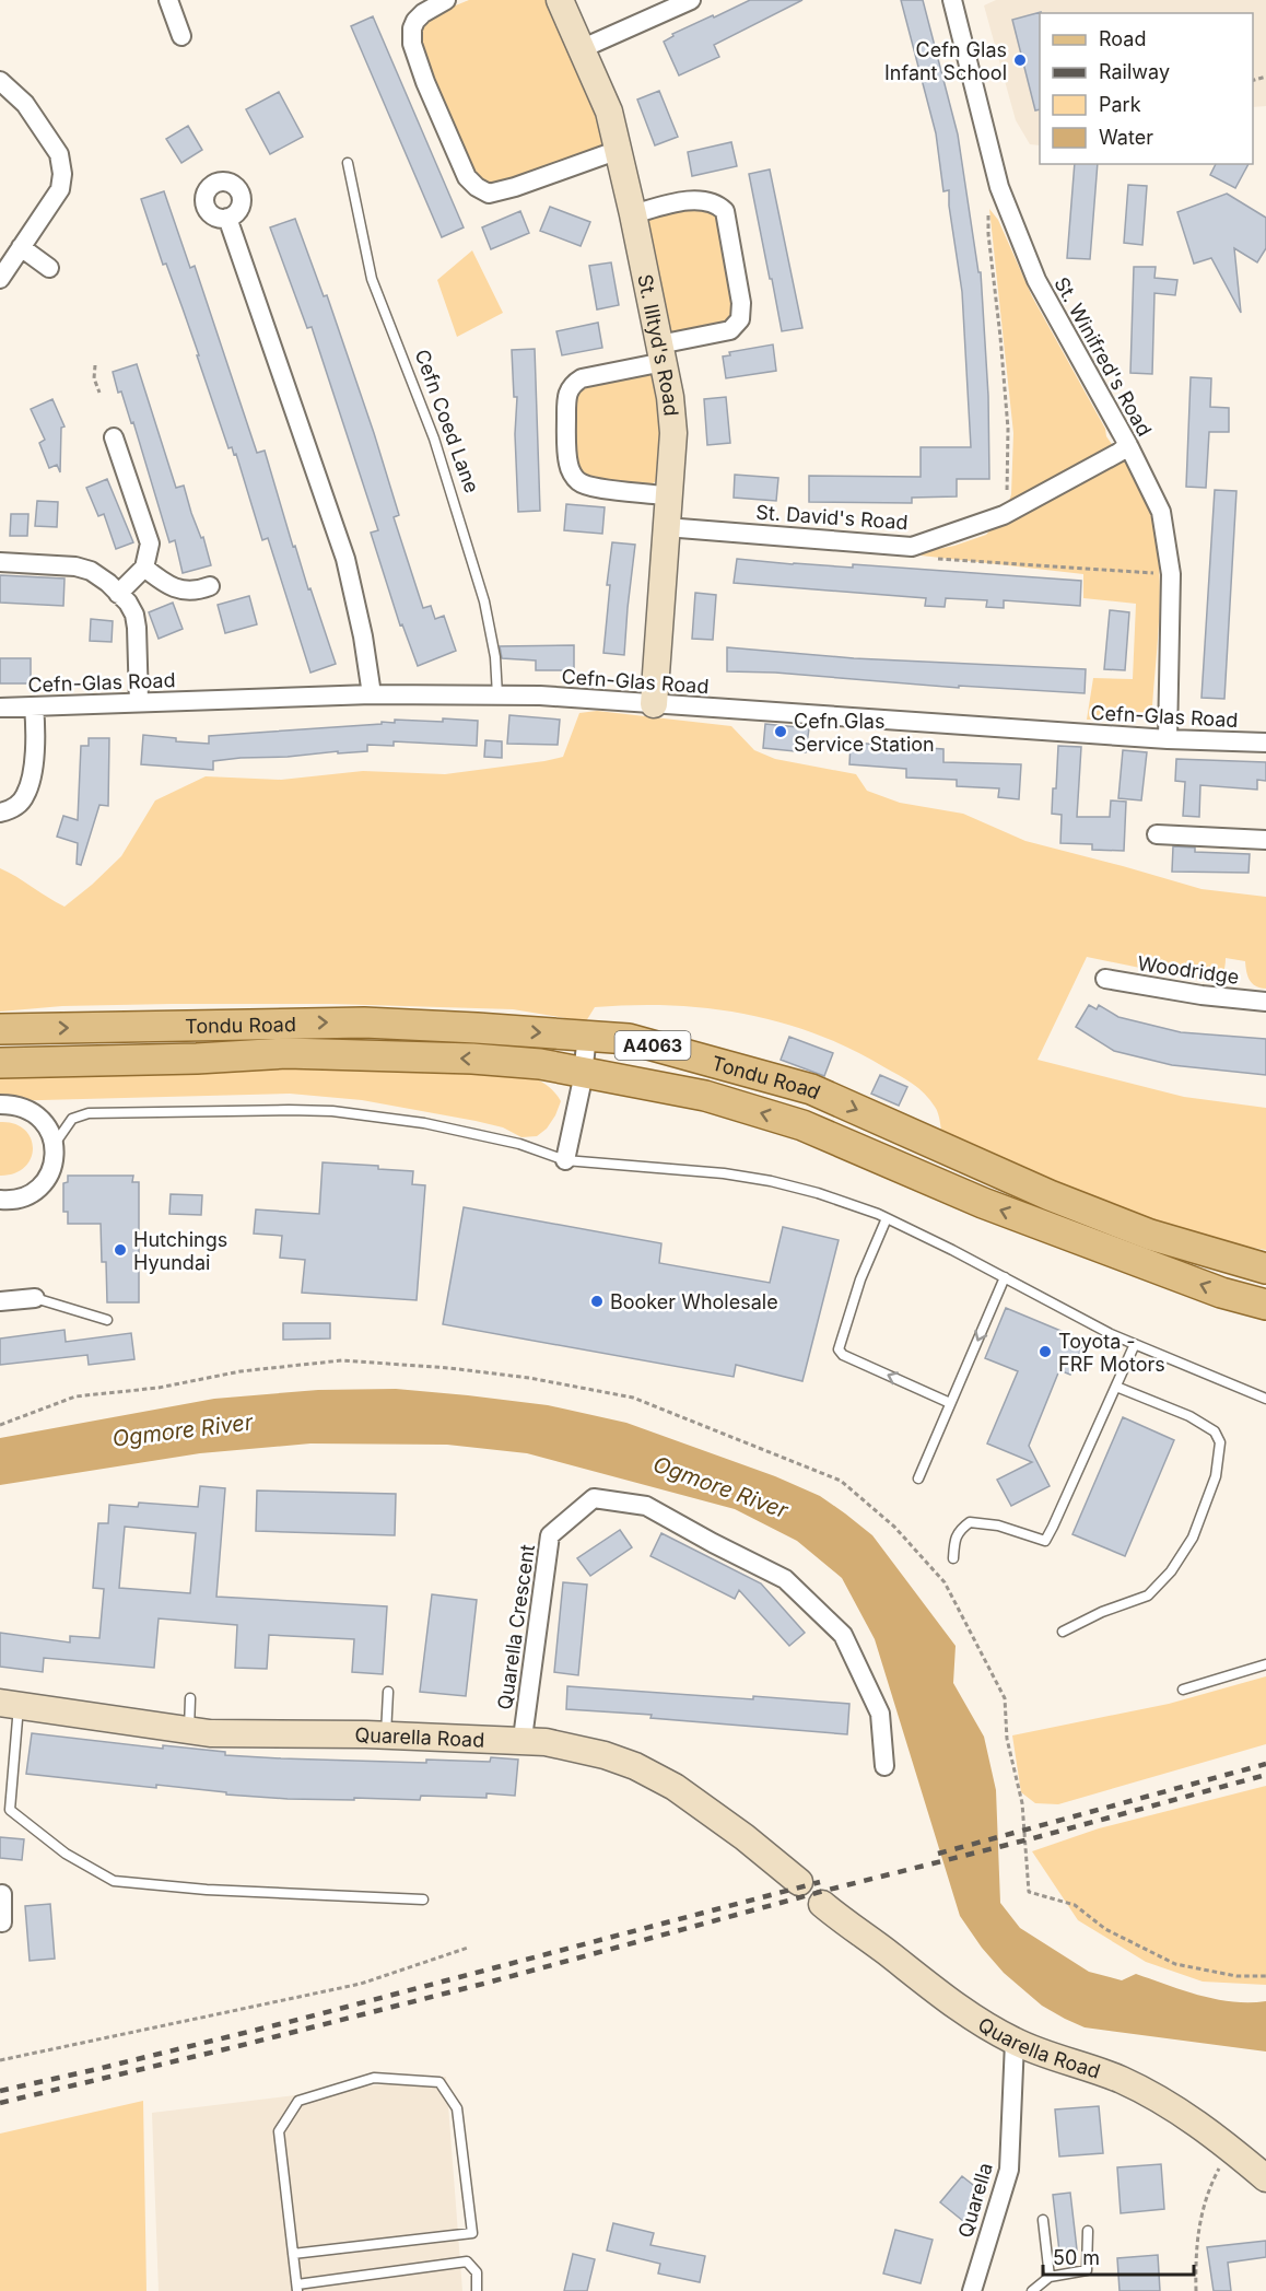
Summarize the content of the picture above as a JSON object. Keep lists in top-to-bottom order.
{
  "streets": {
    "main road": ["Tondu Road", "A4063"],
    "street": [
      "St. Illtyd's Road",
      "St. Winifred's Road",
      "St. David's Road",
      "Cefn-Glas Road",
      "Woodridge",
      "Quarella Crescent",
      "Quarella Road",
      "Quarella"
    ],
    "lane": ["Cefn Coed Lane"]
  },
  "crossings": [
    ["St. Illtyd's Road", "St. David's Road"],
    ["St. Illtyd's Road", "Cefn-Glas Road"],
    ["St. Winifred's Road", "St. David's Road"],
    ["St. Winifred's Road", "Cefn-Glas Road"],
    ["Cefn Coed Lane", "Cefn-Glas Road"],
    ["Quarella Crescent", "Quarella Road"],
    ["Quarella Road", "Quarella"]
  ],
  "water": ["Ogmore River"],
  "places": [
    "Cefn Glas Infant School",
    "Cefn Glas Service Station",
    "Hutchings Hyundai",
    "Booker Wholesale",
    "Toyota - FRF Motors"
  ],
  "legend": [
    "Road",
    "Railway",
    "Park",
    "Water"
  ],
  "scale_bar": "50 m"
}
